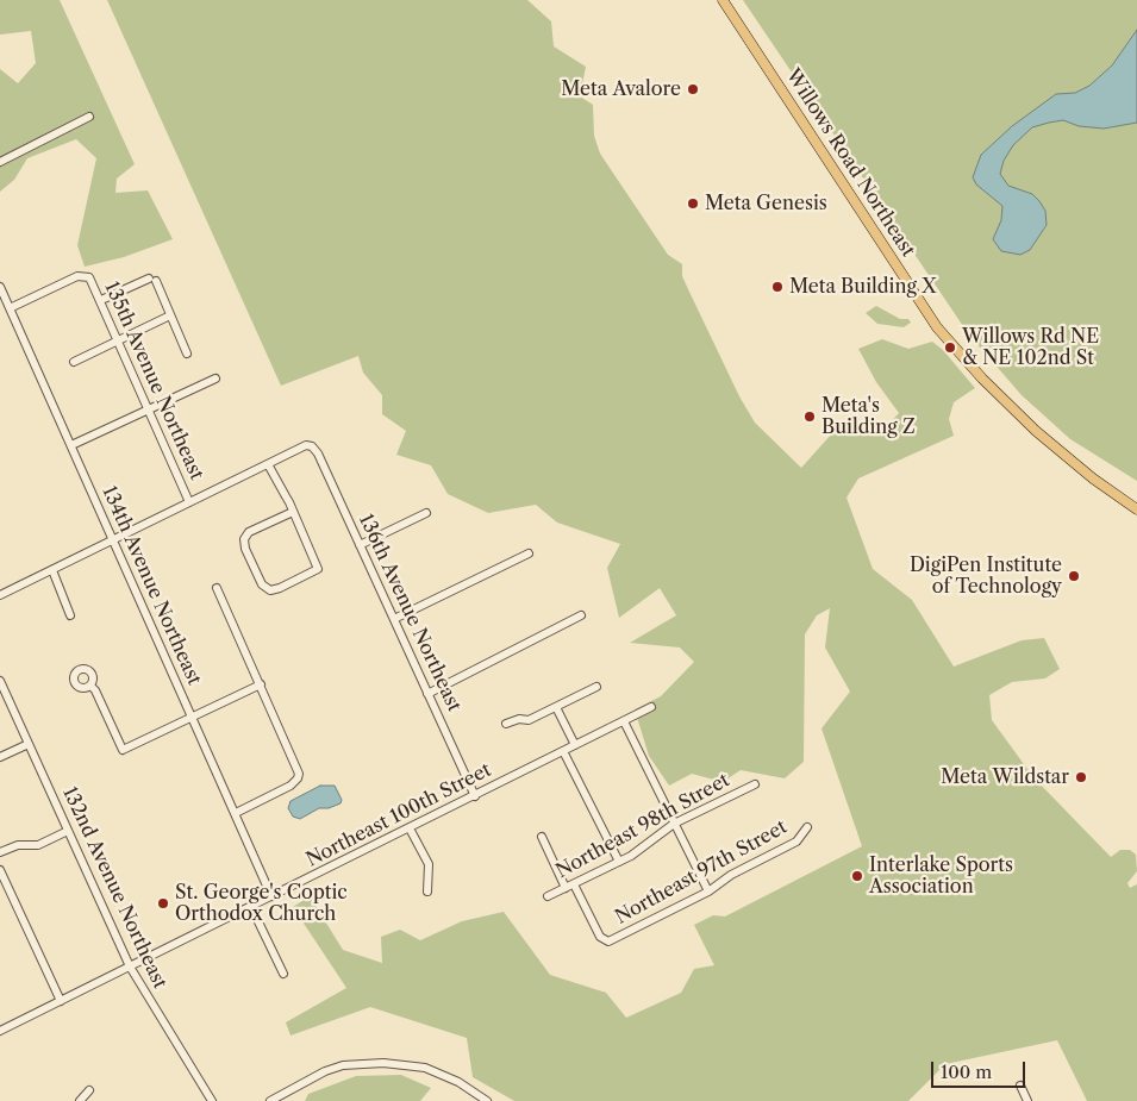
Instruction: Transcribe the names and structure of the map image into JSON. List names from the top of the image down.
{
  "streets": {
    "main road": ["Willows Road Northeast"],
    "street": [
      "135th Avenue Northeast",
      "134th Avenue Northeast",
      "136th Avenue Northeast",
      "Northeast 100th Street",
      "Northeast 98th Street",
      "Northeast 97th Street",
      "132nd Avenue Northeast"
    ]
  },
  "crossings": [
    ["135th Avenue Northeast", "134th Avenue Northeast"],
    ["134th Avenue Northeast", "Northeast 100th Street"],
    ["136th Avenue Northeast", "Northeast 100th Street"],
    ["Northeast 100th Street", "132nd Avenue Northeast"],
    ["Northeast 98th Street", "Northeast 97th Street"]
  ],
  "places": [
    "Meta Avalore",
    "Meta Genesis",
    "Meta Building X",
    "Willows Rd NE & NE 102nd St",
    "Meta's Building Z",
    "DigiPen Institute of Technology",
    "Meta Wildstar",
    "Interlake Sports Association",
    "St. George's Coptic Orthodox Church"
  ],
  "scale_bar": "100 m"
}
